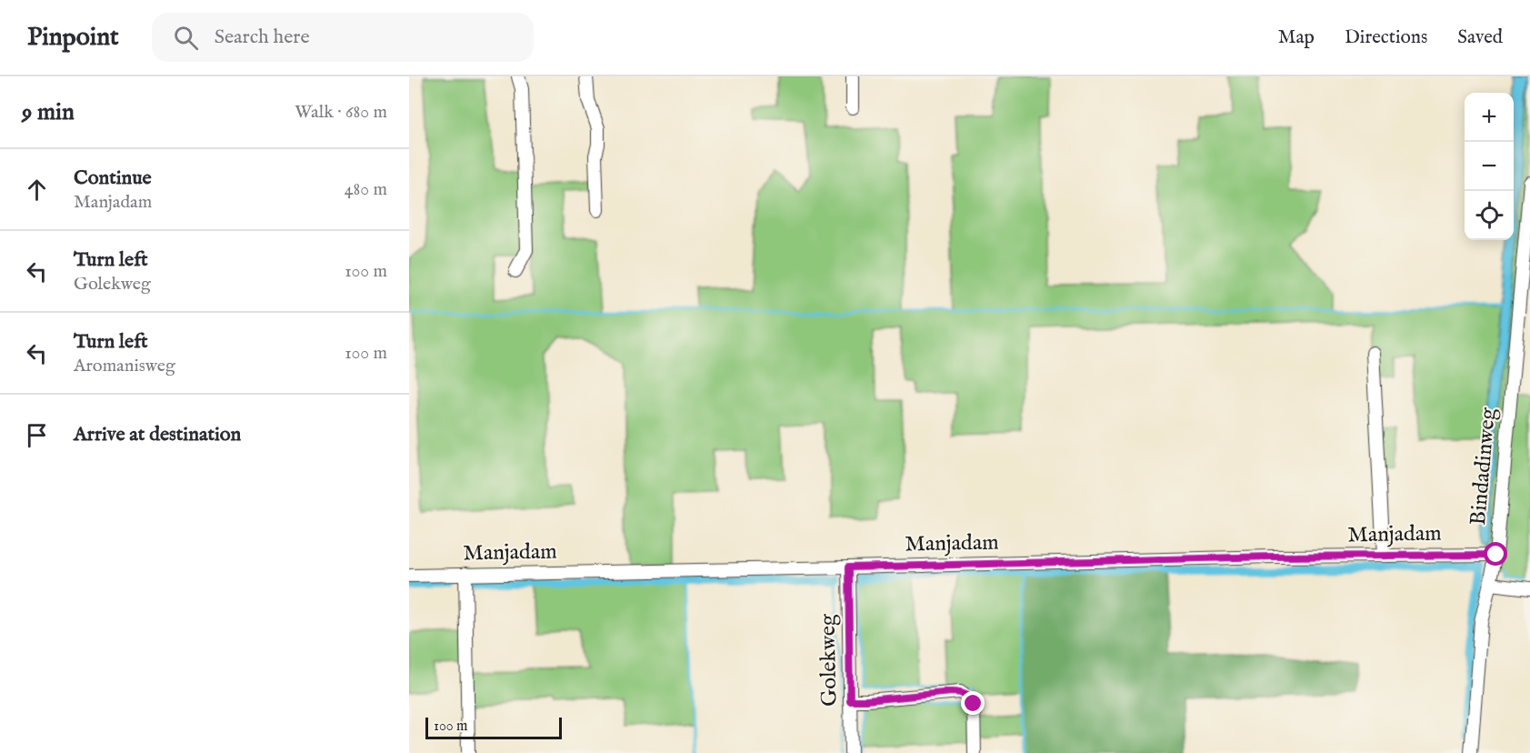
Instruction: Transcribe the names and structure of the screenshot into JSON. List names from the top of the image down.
{
  "streets": {
    "street": ["Bindadinweg", "Manjadam", "Golekweg"]
  },
  "crossings": [
    ["Bindadinweg", "Manjadam"],
    ["Manjadam", "Golekweg"]
  ],
  "scale_bar": "100 m",
  "page": {
    "header": "Pinpoint",
    "search": "Search here",
    "nav": ["Map", "Directions", "Saved"],
    "heading": ["9 min", "Walk · 680 m"],
    "map_buttons": ["+", "−"],
    "list": [
      ["Continue", "Manjadam", "480 m"],
      ["Turn left", "Golekweg", "100 m"],
      ["Turn left", "Aromanisweg", "100 m"],
      "Arrive at destination"
    ],
    "scale": "100 m"
  }
}
